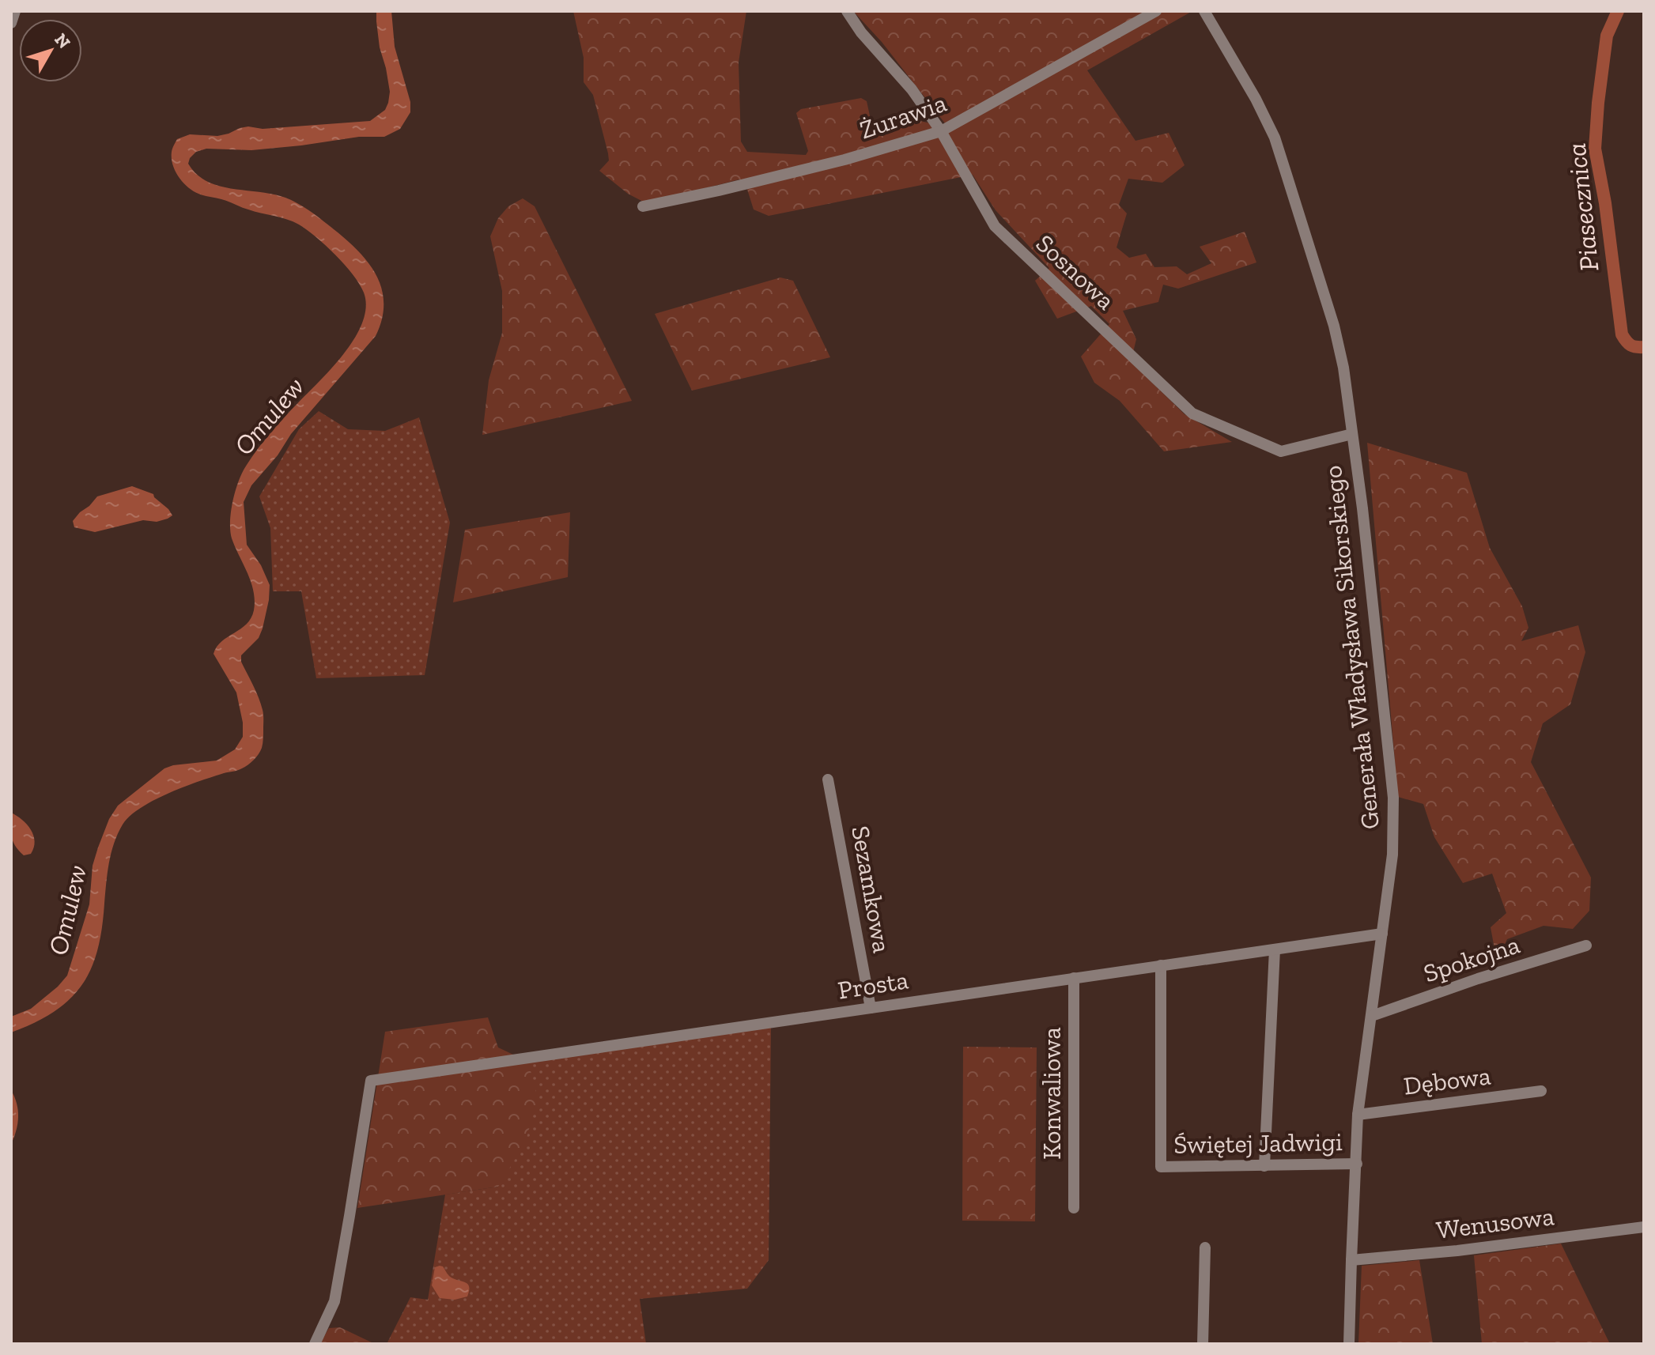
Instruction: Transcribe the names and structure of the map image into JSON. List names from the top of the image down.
{
  "streets": {
    "street": [
      "Żurawia",
      "Sosnowa",
      "Generała Władysława Sikorskiego",
      "Sezamkowa",
      "Spokojna",
      "Prosta",
      "Dębowa",
      "Konwaliowa",
      "Świętej Jadwigi",
      "Wenusowa"
    ]
  },
  "crossings": [
    ["Żurawia", "Sosnowa"],
    ["Sosnowa", "Generała Władysława Sikorskiego"],
    ["Generała Władysława Sikorskiego", "Spokojna"],
    ["Generała Władysława Sikorskiego", "Prosta"],
    ["Generała Władysława Sikorskiego", "Dębowa"],
    ["Generała Władysława Sikorskiego", "Świętej Jadwigi"],
    ["Generała Władysława Sikorskiego", "Wenusowa"],
    ["Sezamkowa", "Prosta"],
    ["Prosta", "Konwaliowa"],
    ["Prosta", "Świętej Jadwigi"]
  ],
  "water": ["Piasecznica", "Omulew"],
  "north": "top right"
}
